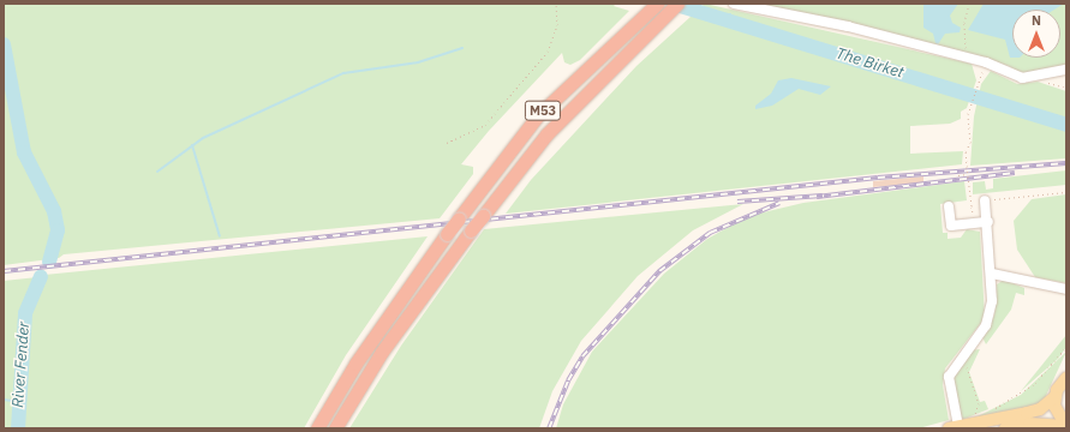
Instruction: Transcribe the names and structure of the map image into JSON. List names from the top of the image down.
{
  "streets": {
    "highway": ["M53"]
  },
  "water": ["The Birket", "River Fender"],
  "north": "top"
}
